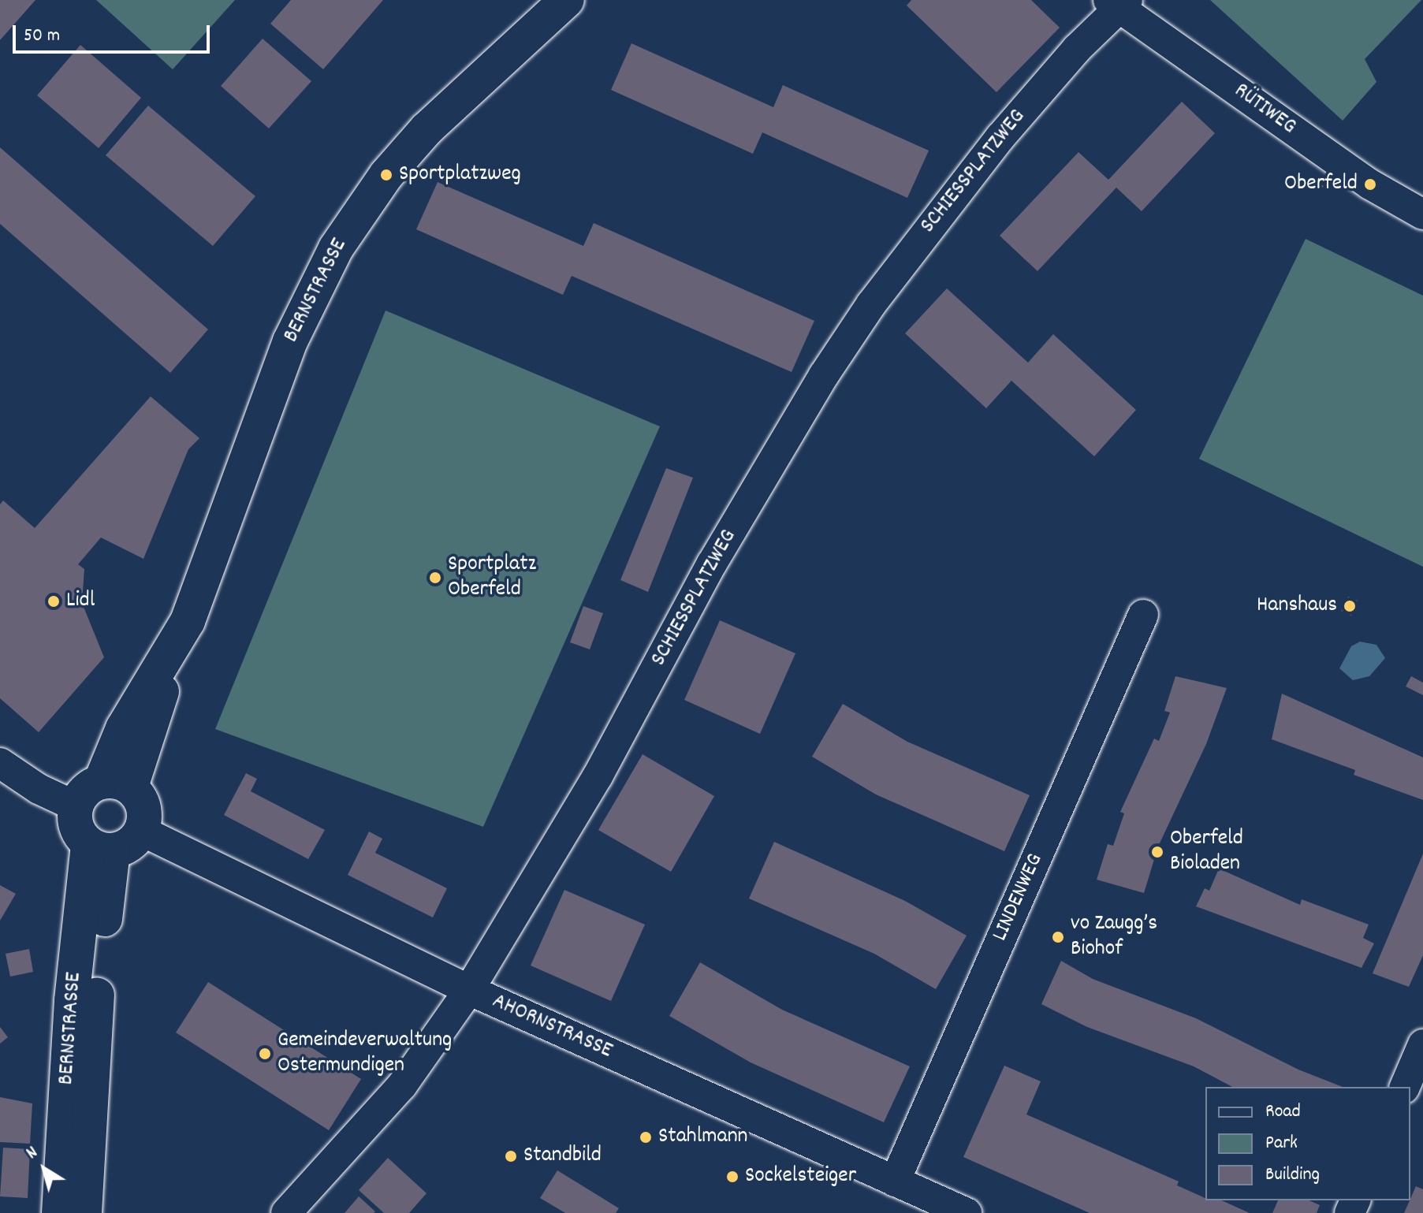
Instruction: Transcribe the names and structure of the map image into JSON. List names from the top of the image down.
{
  "streets": {
    "main road": ["BERNSTRASSE"],
    "street": [
      "RÜTIWEG",
      "SCHIESSPLATZWEG",
      "LINDENWEG",
      "AHORNSTRASSE"
    ]
  },
  "crossings": [
    ["RÜTIWEG", "SCHIESSPLATZWEG"],
    ["SCHIESSPLATZWEG", "AHORNSTRASSE"],
    ["BERNSTRASSE", "AHORNSTRASSE"],
    ["LINDENWEG", "AHORNSTRASSE"]
  ],
  "places": [
    "Sportplatzweg",
    "Oberfeld",
    "Sportplatz Oberfeld",
    "Lidl",
    "Hanshaus",
    "Oberfeld Bioladen",
    "vo Zaugg’s Biohof",
    "Gemeindeverwaltung Ostermundigen",
    "Stahlmann",
    "Standbild",
    "Sockelsteiger"
  ],
  "legend": ["Road", "Park", "Building"],
  "scale_bar": "50 m",
  "north": "top left"
}
